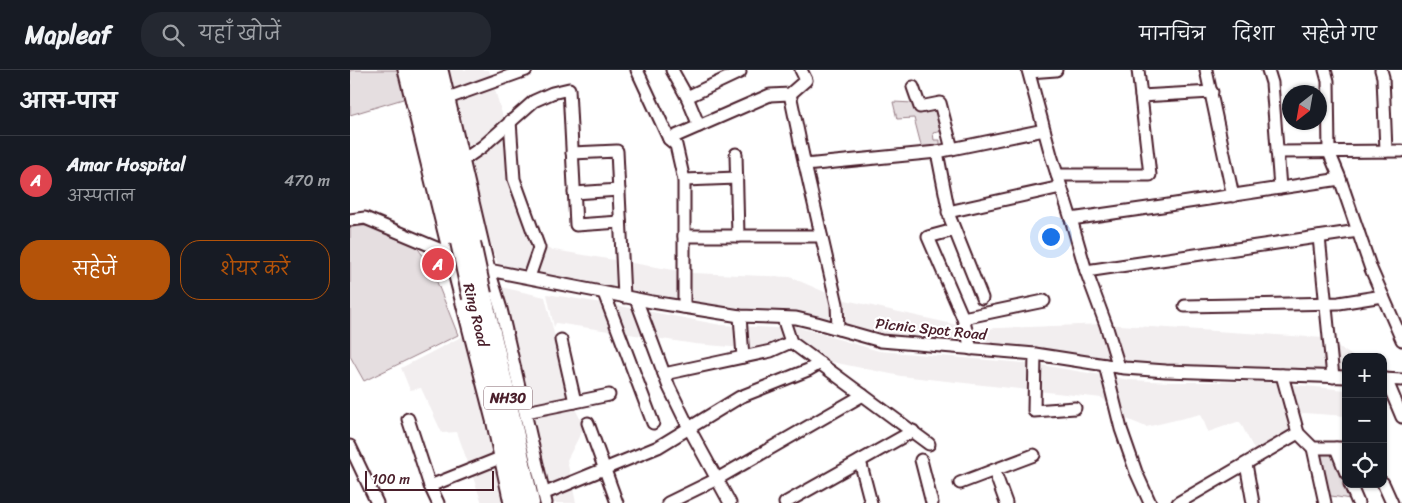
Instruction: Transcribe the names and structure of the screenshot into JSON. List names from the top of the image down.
{
  "streets": {
    "highway": ["Ring Road", "NH30"],
    "street": ["Picnic Spot Road"]
  },
  "scale_bar": "100 m",
  "north": "bottom left",
  "page": {
    "header": "Mapleaf",
    "search": "यहाँ खोजें",
    "nav": ["मानचित्र", "दिशा", "सहेजे गए"],
    "heading": "आस-पास",
    "list": [
      {
        "mark": "A",
        "name": "Amar Hospital",
        "note": "अस्पताल",
        "value": "470 m"
      }
    ],
    "buttons": ["सहेजें", "शेयर करें"],
    "pins": "A",
    "map_buttons": ["+", "−"],
    "scale": "100 m"
  }
}
